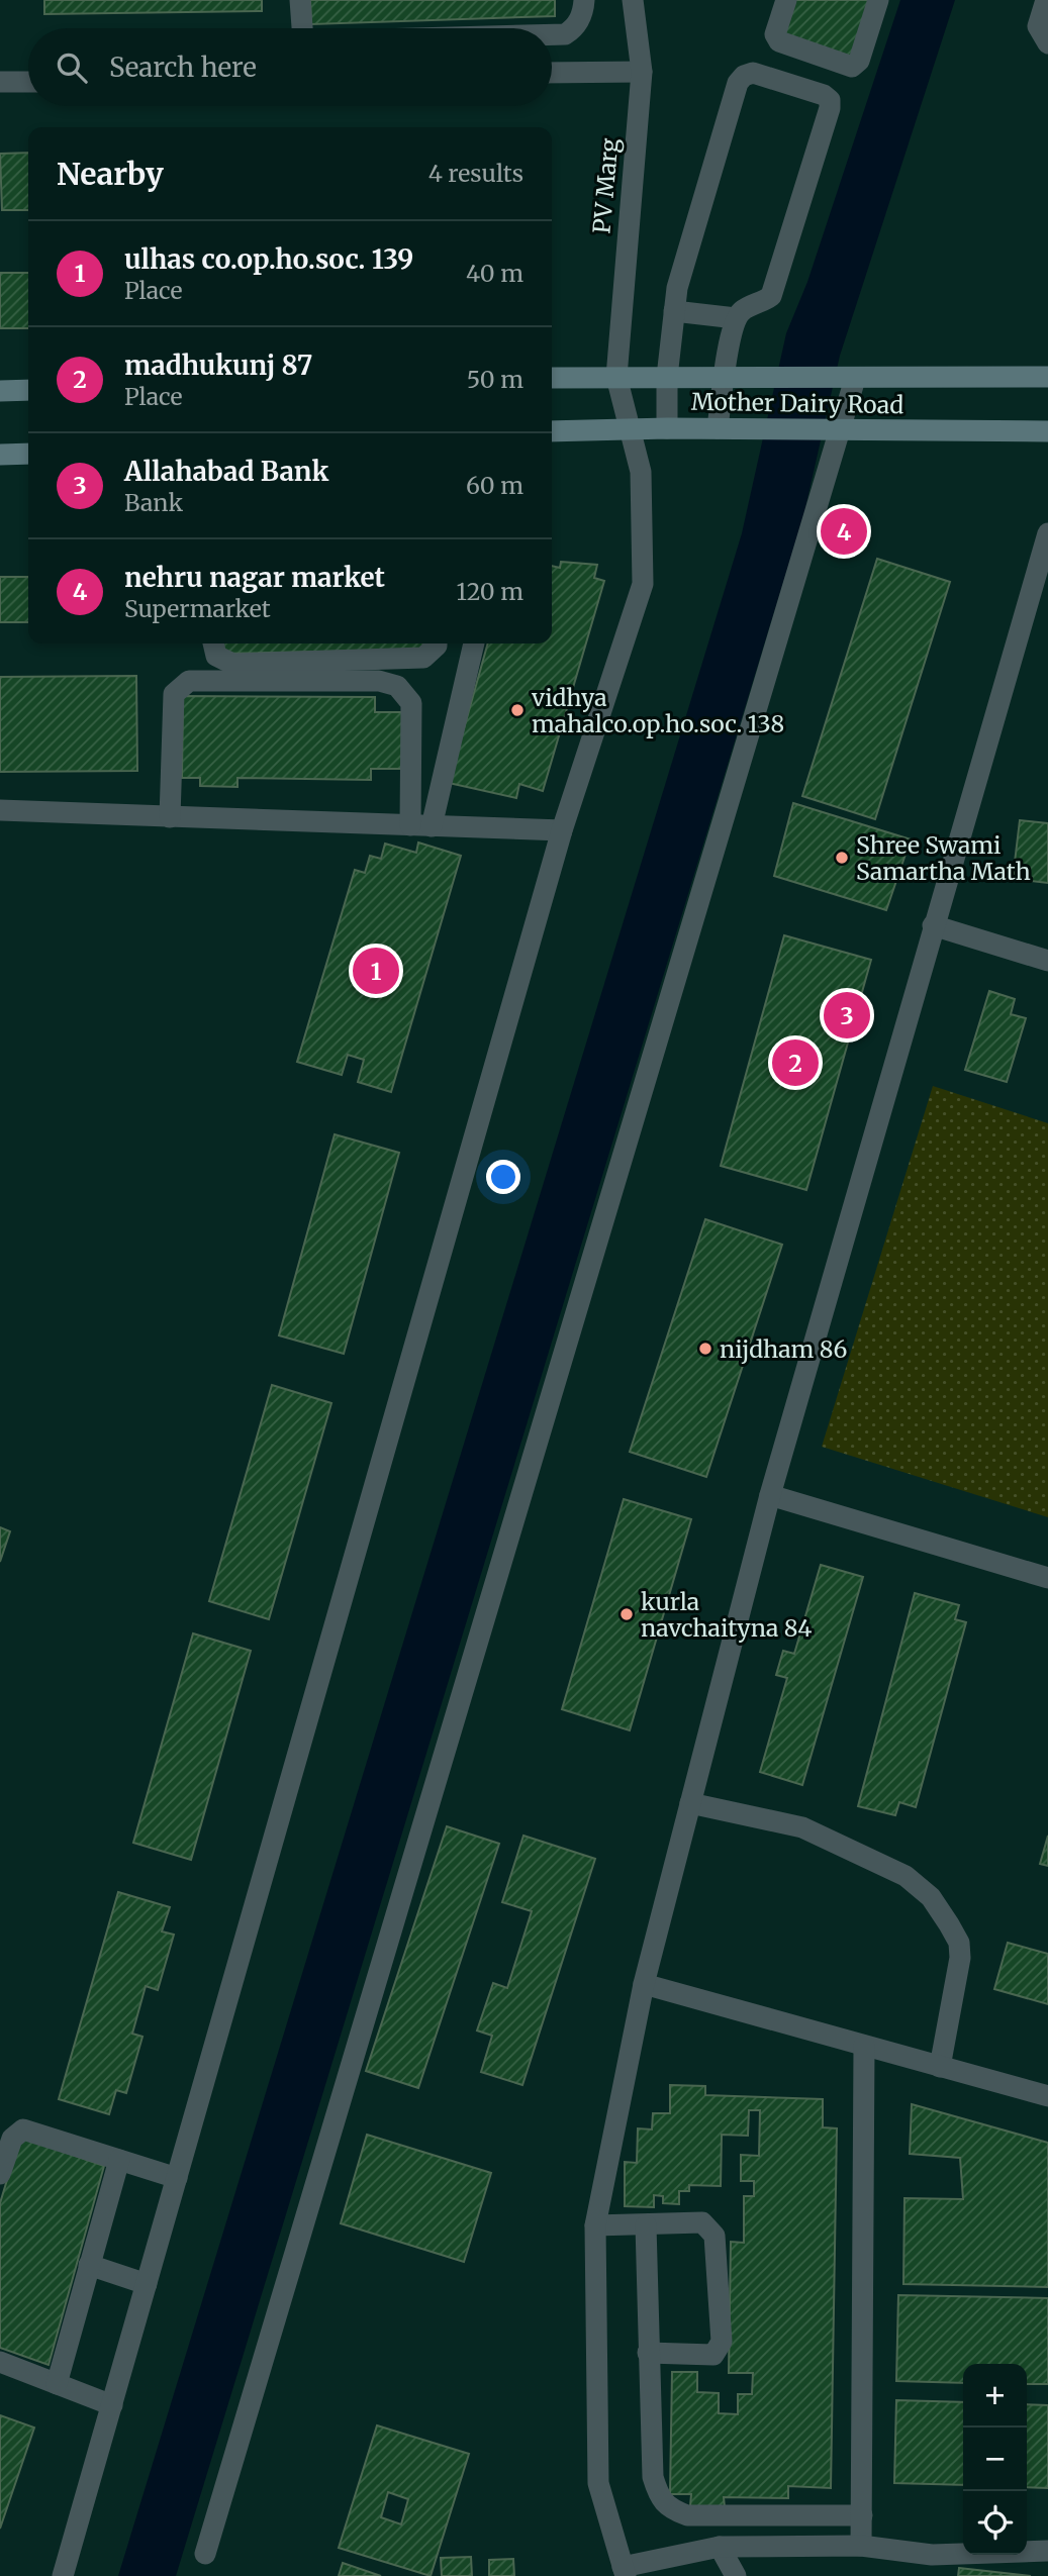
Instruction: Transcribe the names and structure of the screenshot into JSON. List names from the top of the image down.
{
  "streets": {
    "main road": ["Mother Dairy Road"],
    "street": ["PV Marg"]
  },
  "crossings": [
    ["PV Marg", "Mother Dairy Road"]
  ],
  "places": [
    "vidhya mahalco.op.ho.soc. 138",
    "Shree Swami Samartha Math",
    "nijdham 86",
    "kurla navchaityna 84"
  ],
  "page": {
    "search": "Search here",
    "heading": ["Nearby", "4 results"],
    "list": [
      {
        "mark": "1",
        "name": "ulhas co.op.ho.soc. 139",
        "note": "Place",
        "value": "40 m"
      },
      {
        "mark": "2",
        "name": "madhukunj 87",
        "note": "Place",
        "value": "50 m"
      },
      {
        "mark": "3",
        "name": "Allahabad Bank",
        "note": "Bank",
        "value": "60 m"
      },
      {
        "mark": "4",
        "name": "nehru nagar market",
        "note": "Supermarket",
        "value": "120 m"
      }
    ],
    "pins": [
      "4",
      "1",
      "3",
      "2"
    ],
    "map_buttons": ["+", "−"]
  }
}
